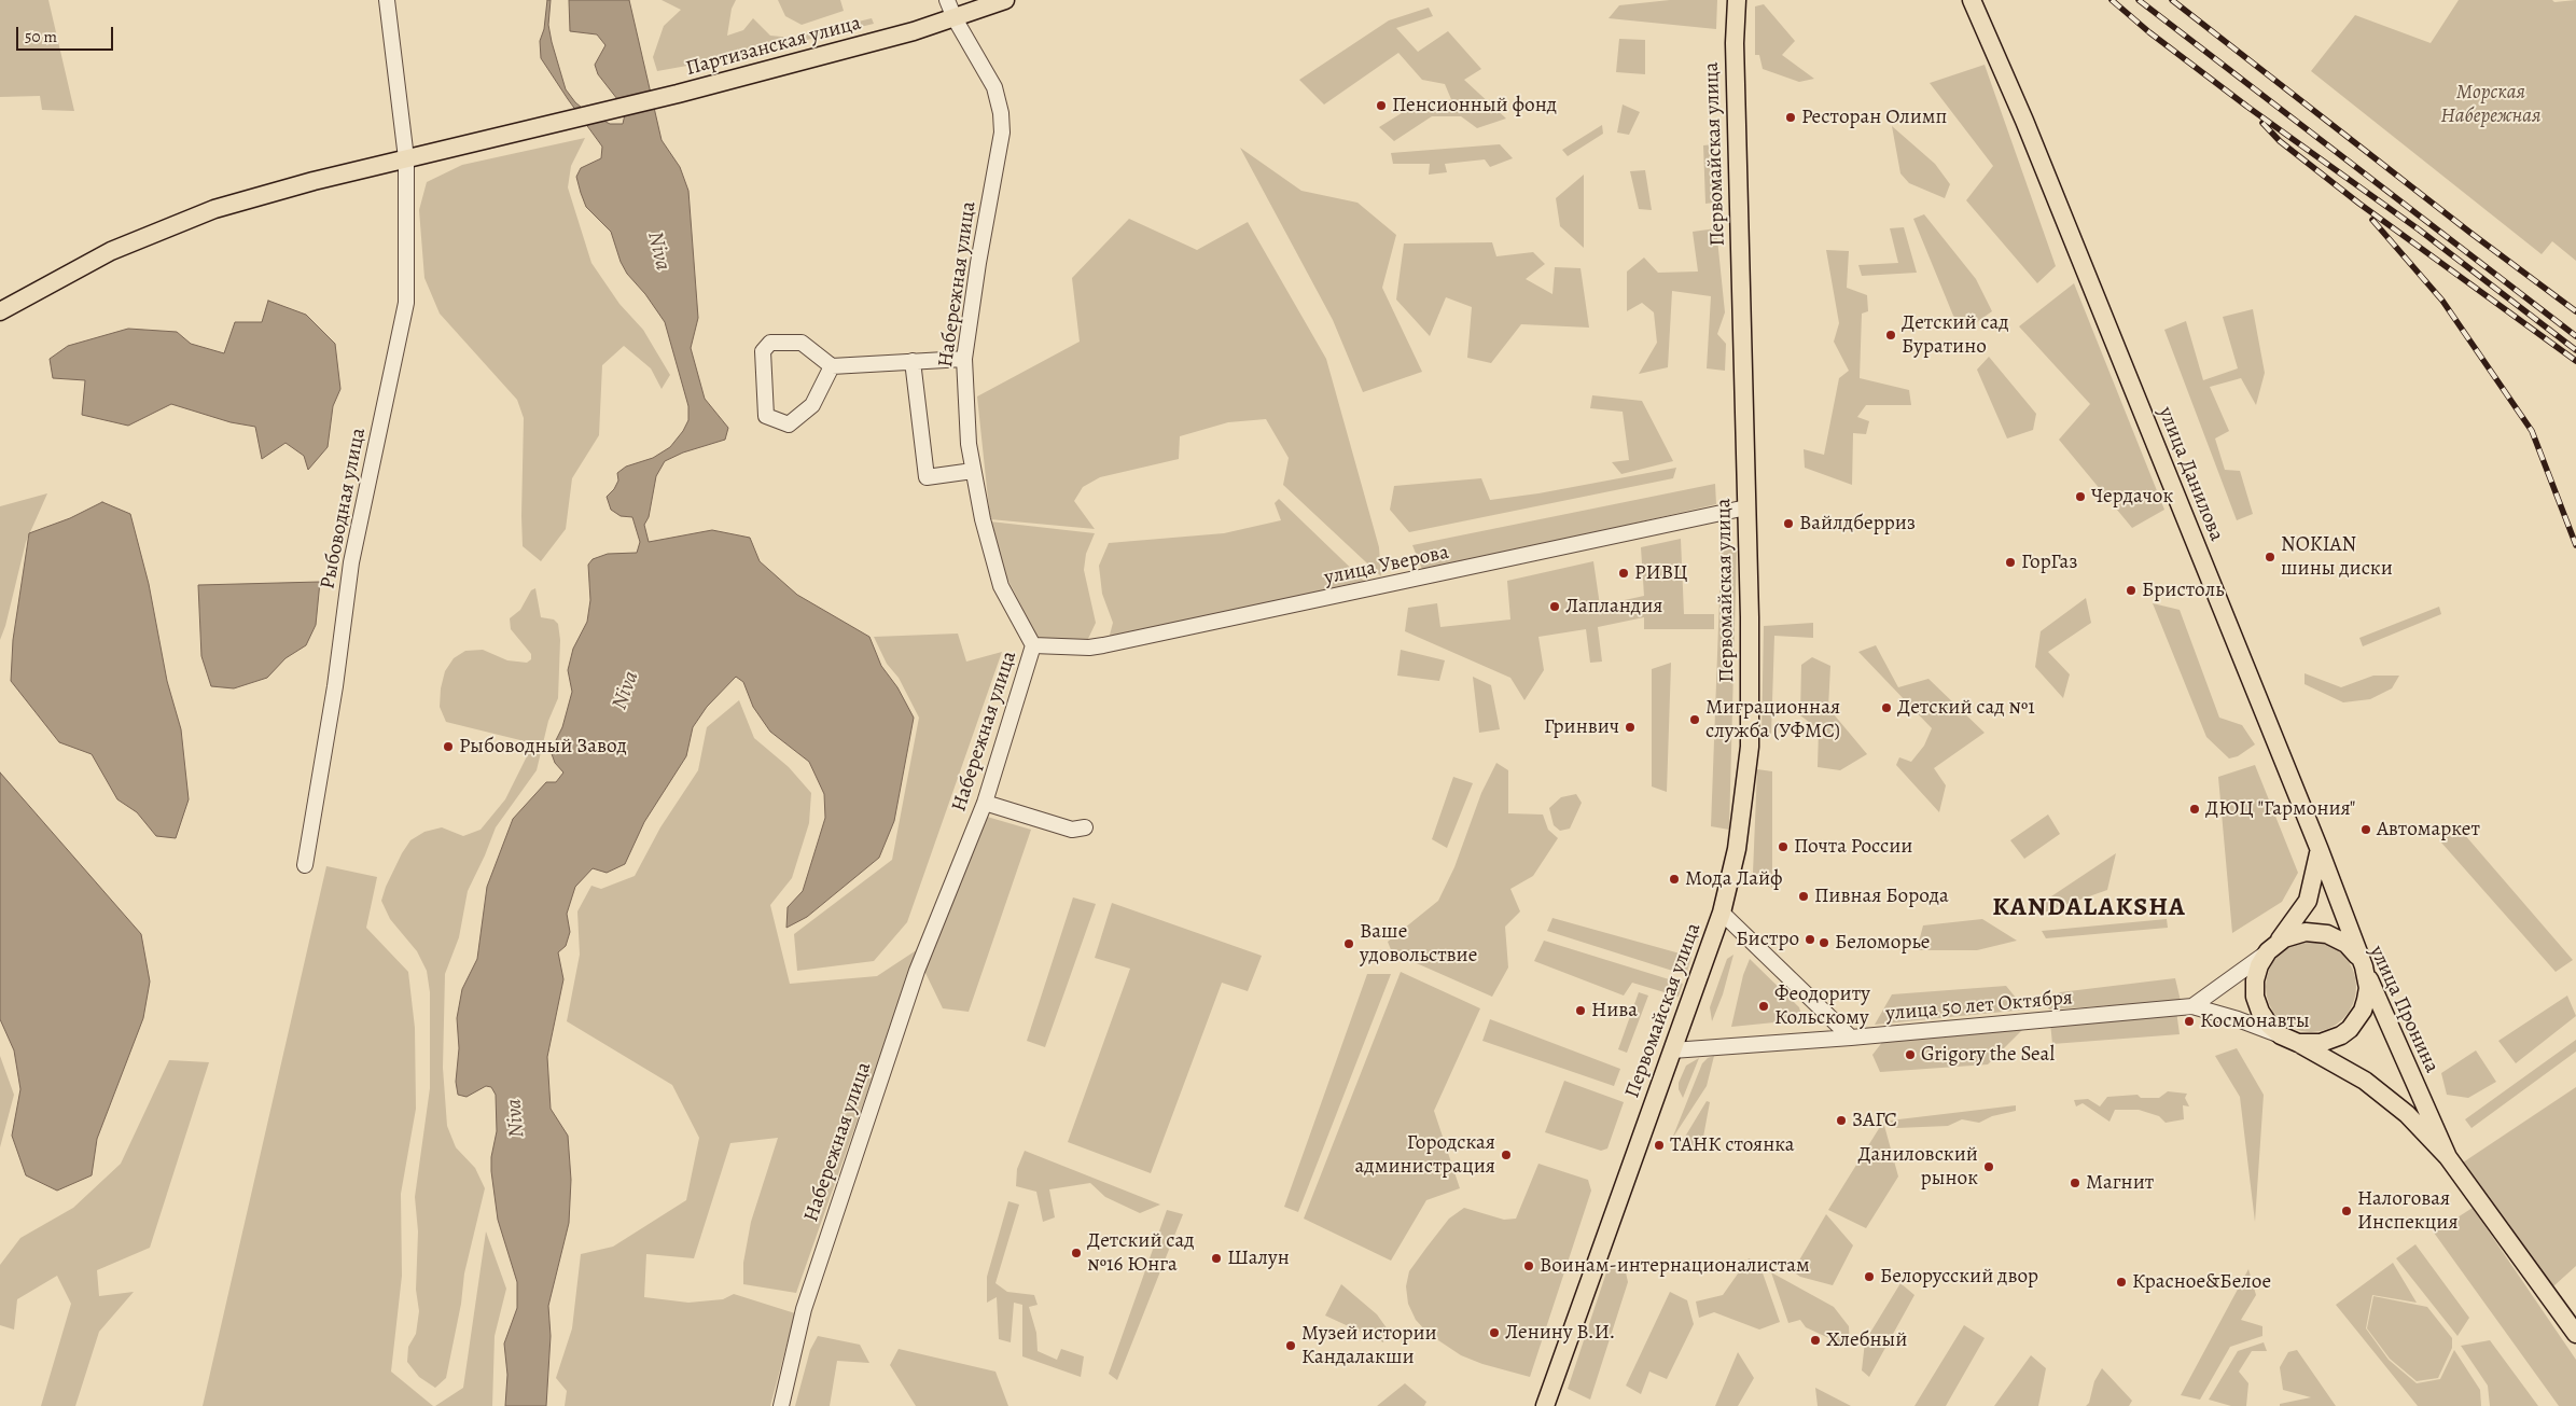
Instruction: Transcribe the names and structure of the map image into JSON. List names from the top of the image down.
{
  "streets": {
    "main road": [
      "Партизанская улица",
      "Первомайская улица",
      "улица Данилова",
      "улица Пронина"
    ],
    "street": [
      "Набережная улица",
      "Рыбоводная улица",
      "улица Уверова",
      "улица 50 лет Октября"
    ]
  },
  "crossings": [
    ["Партизанская улица", "Набережная улица"],
    ["Партизанская улица", "Рыбоводная улица"],
    ["Первомайская улица", "улица Уверова"],
    ["Первомайская улица", "улица 50 лет Октября"],
    ["Набережная улица", "улица Уверова"],
    ["улица Данилова", "улица Пронина"]
  ],
  "districts": ["KANDALAKSHA"],
  "water": ["Niva"],
  "parks": ["Морская Набережная"],
  "places": [
    "Пенсионный фонд",
    "Ресторан Олимп",
    "Детский сад Буратино",
    "Чердачок",
    "Вайлдберриз",
    "NOKIAN шины диски",
    "ГорГаз",
    "РИВЦ",
    "Бристоль",
    "Лапландия",
    "Детский сад №1",
    "Миграционная служба (УФМС)",
    "Гринвич",
    "Рыбоводный Завод",
    "ДЮЦ \"Гармония\"",
    "Автомаркет",
    "Почта России",
    "Мода Лайф",
    "Пивная Борода",
    "Бистро",
    "Беломорье",
    "Ваше удовольствие",
    "Феодориту Кольскому",
    "Нива",
    "Космонавты",
    "Grigory the Seal",
    "ЗАГС",
    "ТАНК стоянка",
    "Городская администрация",
    "Даниловский рынок",
    "Магнит",
    "Налоговая Инспекция",
    "Детский сад №16 Юнга",
    "Шалун",
    "Воинам-интернационалистам",
    "Белорусский двор",
    "Красное&Белое",
    "Ленину В.И.",
    "Хлебный",
    "Музей истории Кандалакши"
  ],
  "scale_bar": "50 m"
}
